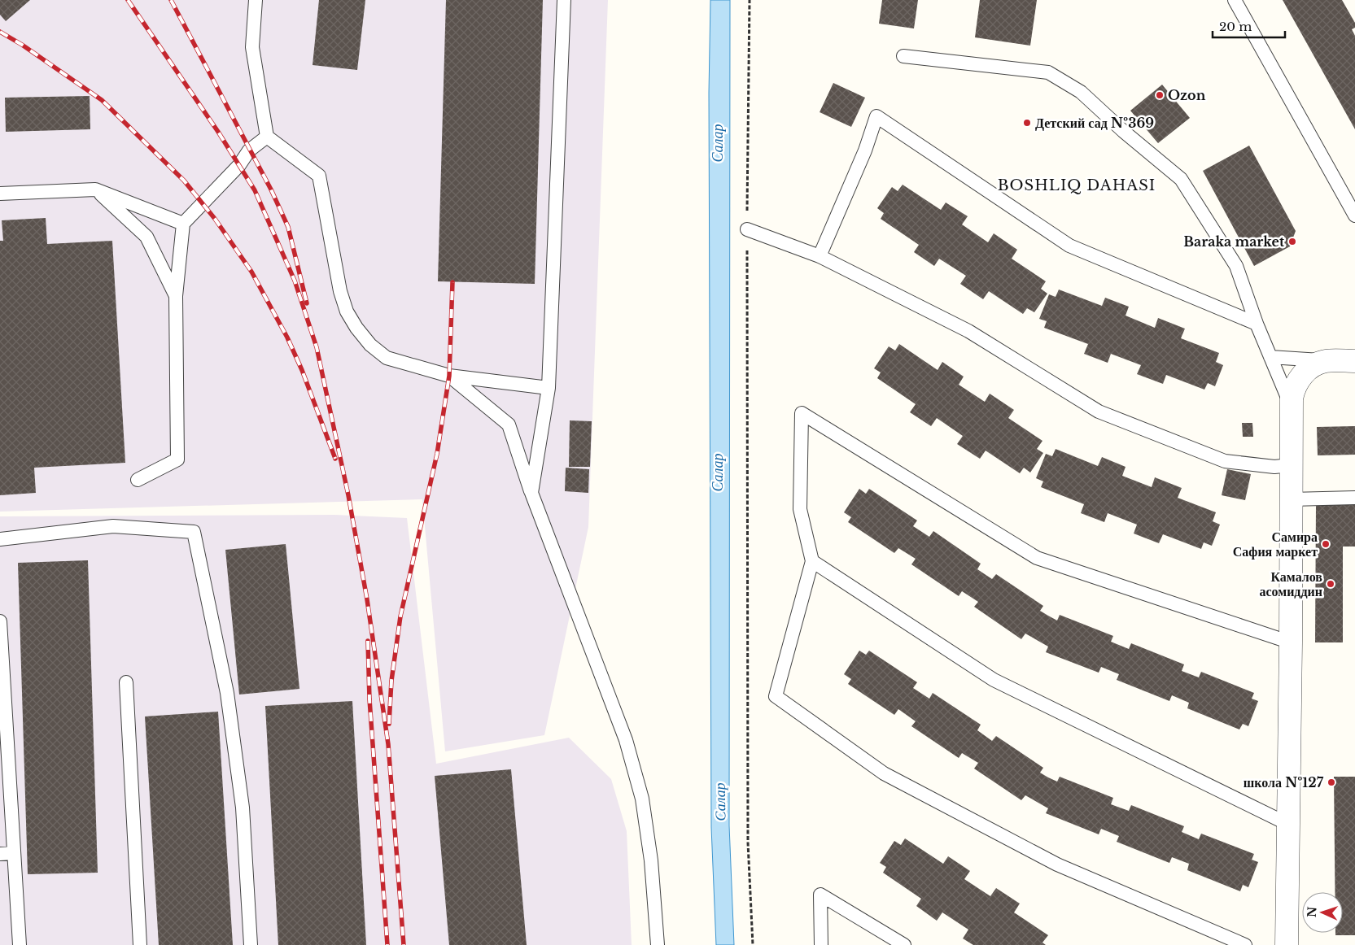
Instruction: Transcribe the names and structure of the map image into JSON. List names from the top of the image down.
{
  "districts": ["BOSHLIQ DAHASI"],
  "water": ["Салар"],
  "places": [
    "Ozon",
    "Детский сад №369",
    "Baraka market",
    "Самира Сафия маркет",
    "Камалов асомиддин",
    "школа №127"
  ],
  "scale_bar": "20 m",
  "north": "left"
}
